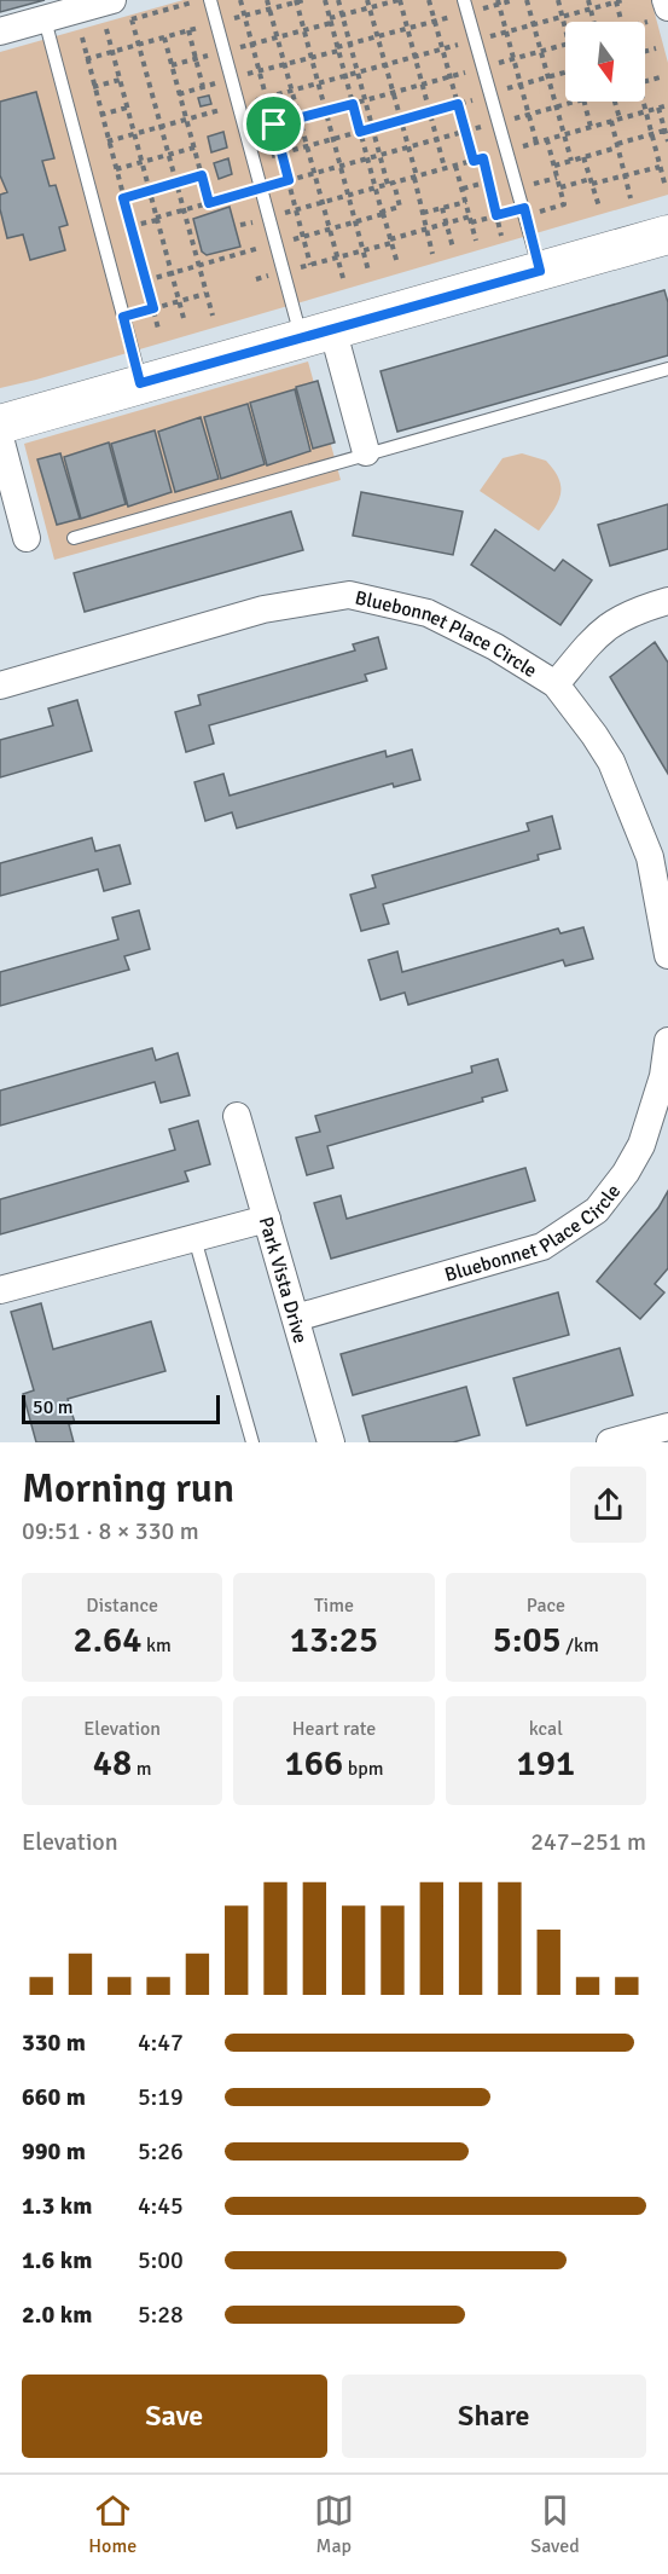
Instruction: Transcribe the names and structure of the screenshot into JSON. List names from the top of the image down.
{
  "streets": {
    "street": ["Bluebonnet Place Circle", "Park Vista Drive"]
  },
  "crossings": [
    ["Bluebonnet Place Circle", "Park Vista Drive"]
  ],
  "scale_bar": "50 m",
  "north": "bottom",
  "page": {
    "scale": "50 m",
    "heading": ["Morning run", "09:51 · 8 × 330 m"],
    "stats": [
      ["Distance", "2.64 km"],
      ["Time", "13:25"],
      ["Pace", "5:05 /km"],
      ["Elevation", "48 m"],
      ["Heart rate", "166 bpm"],
      ["kcal", "191"]
    ],
    "chart": ["Elevation", "247–251 m"],
    "list": [
      {
        "name": "330 m",
        "note": "4:47"
      },
      {
        "name": "660 m",
        "note": "5:19"
      },
      {
        "name": "990 m",
        "note": "5:26"
      },
      {
        "name": "1.3 km",
        "note": "4:45"
      },
      {
        "name": "1.6 km",
        "note": "5:00"
      },
      {
        "name": "2.0 km",
        "note": "5:28"
      }
    ],
    "buttons": ["Save", "Share"],
    "tabs": ["Home", "Map", "Saved"]
  }
}
